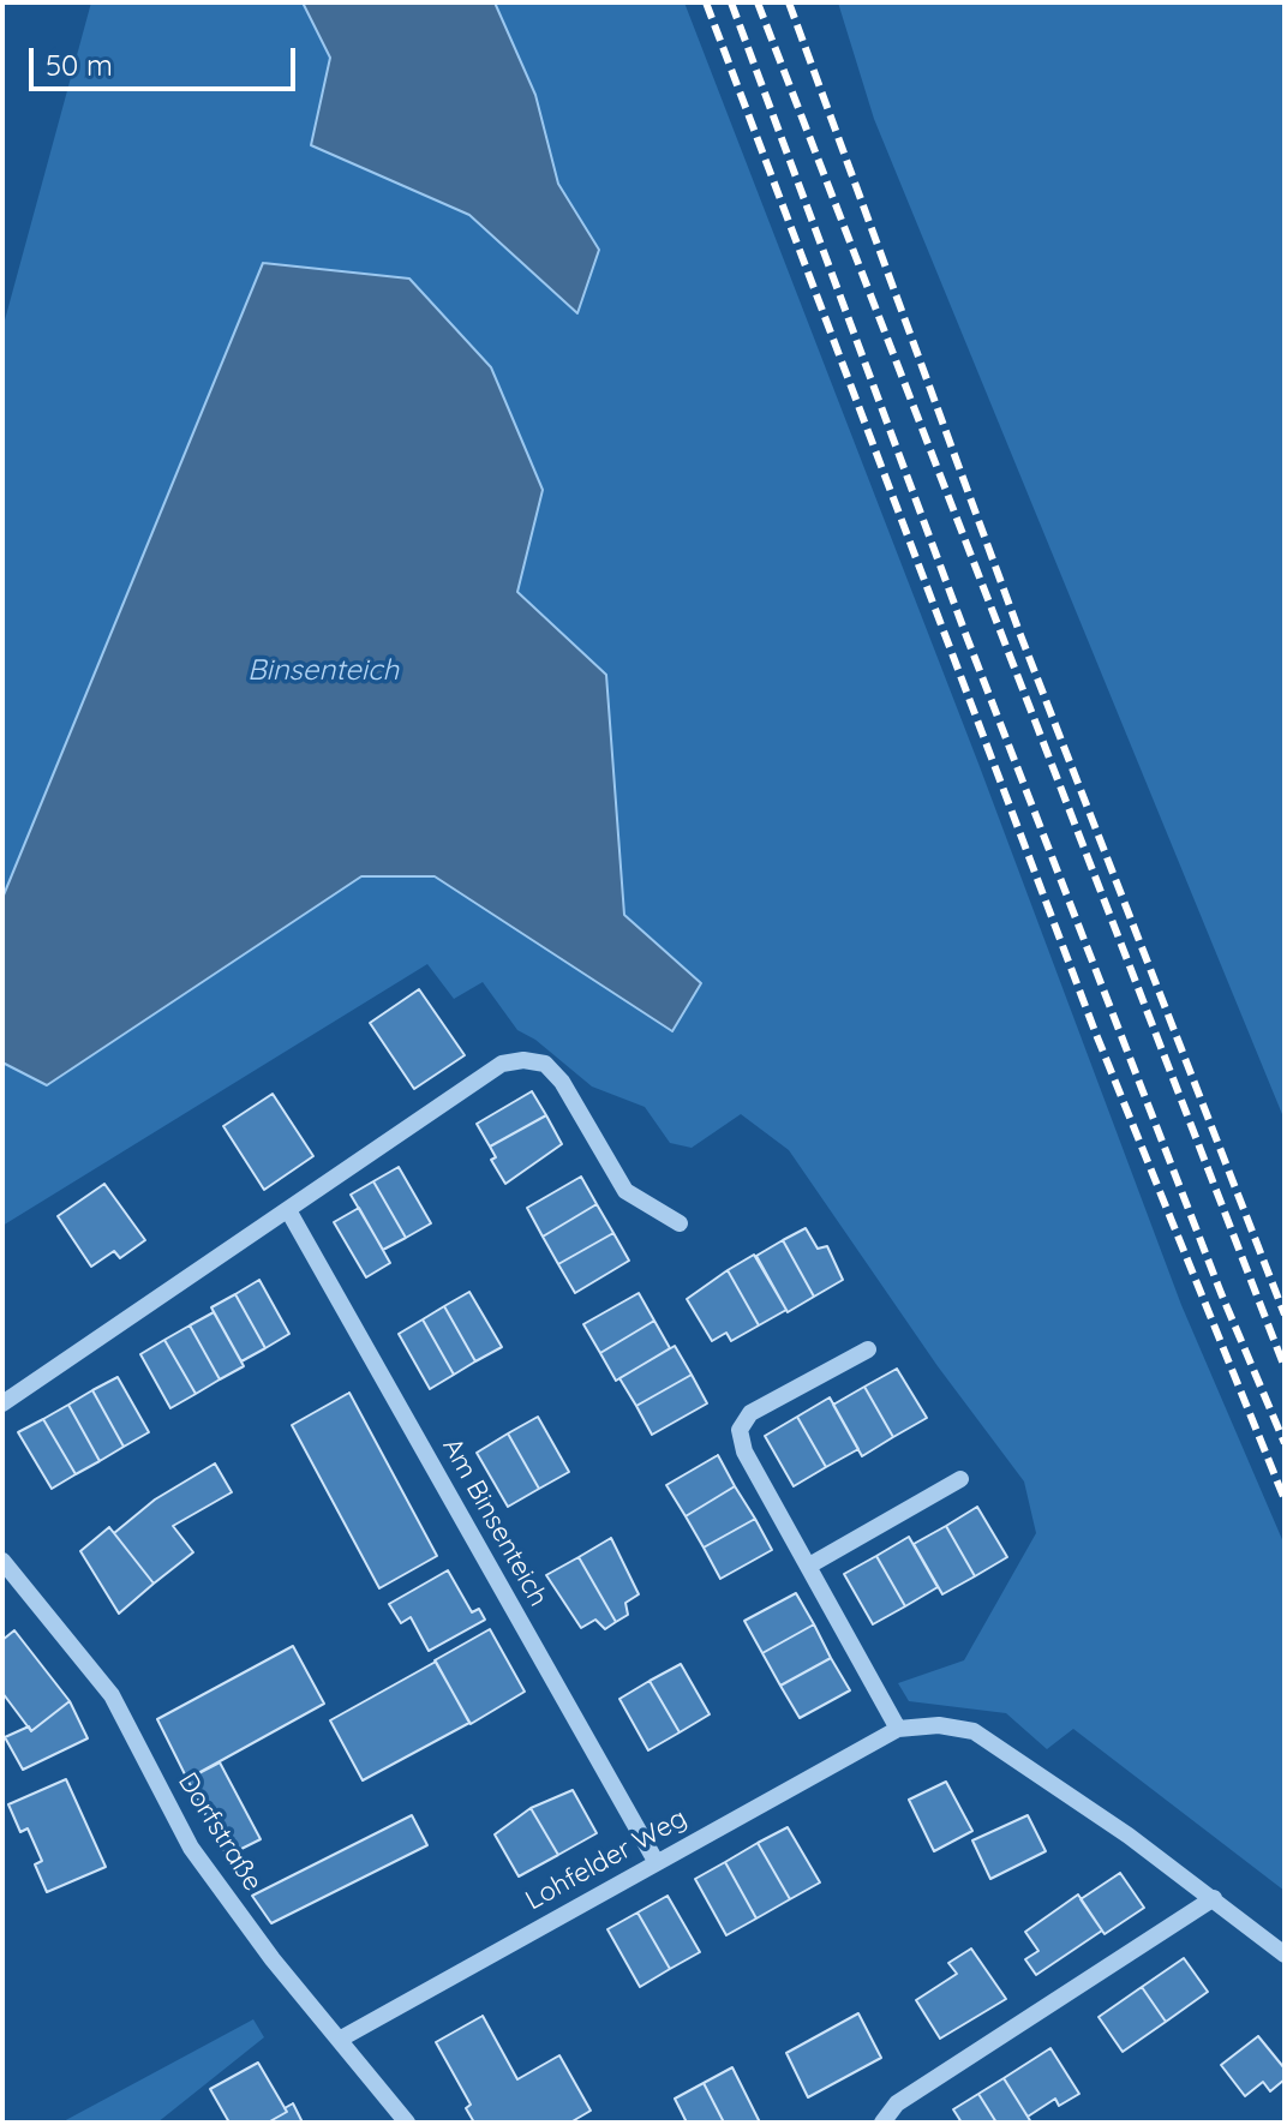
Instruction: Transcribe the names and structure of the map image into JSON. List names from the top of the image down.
{
  "streets": {
    "street": ["Am Binsenteich", "Dorfstraße", "Lohfelder Weg"]
  },
  "crossings": [
    ["Am Binsenteich", "Lohfelder Weg"],
    ["Dorfstraße", "Lohfelder Weg"]
  ],
  "water": ["Binsenteich"],
  "scale_bar": "50 m"
}
